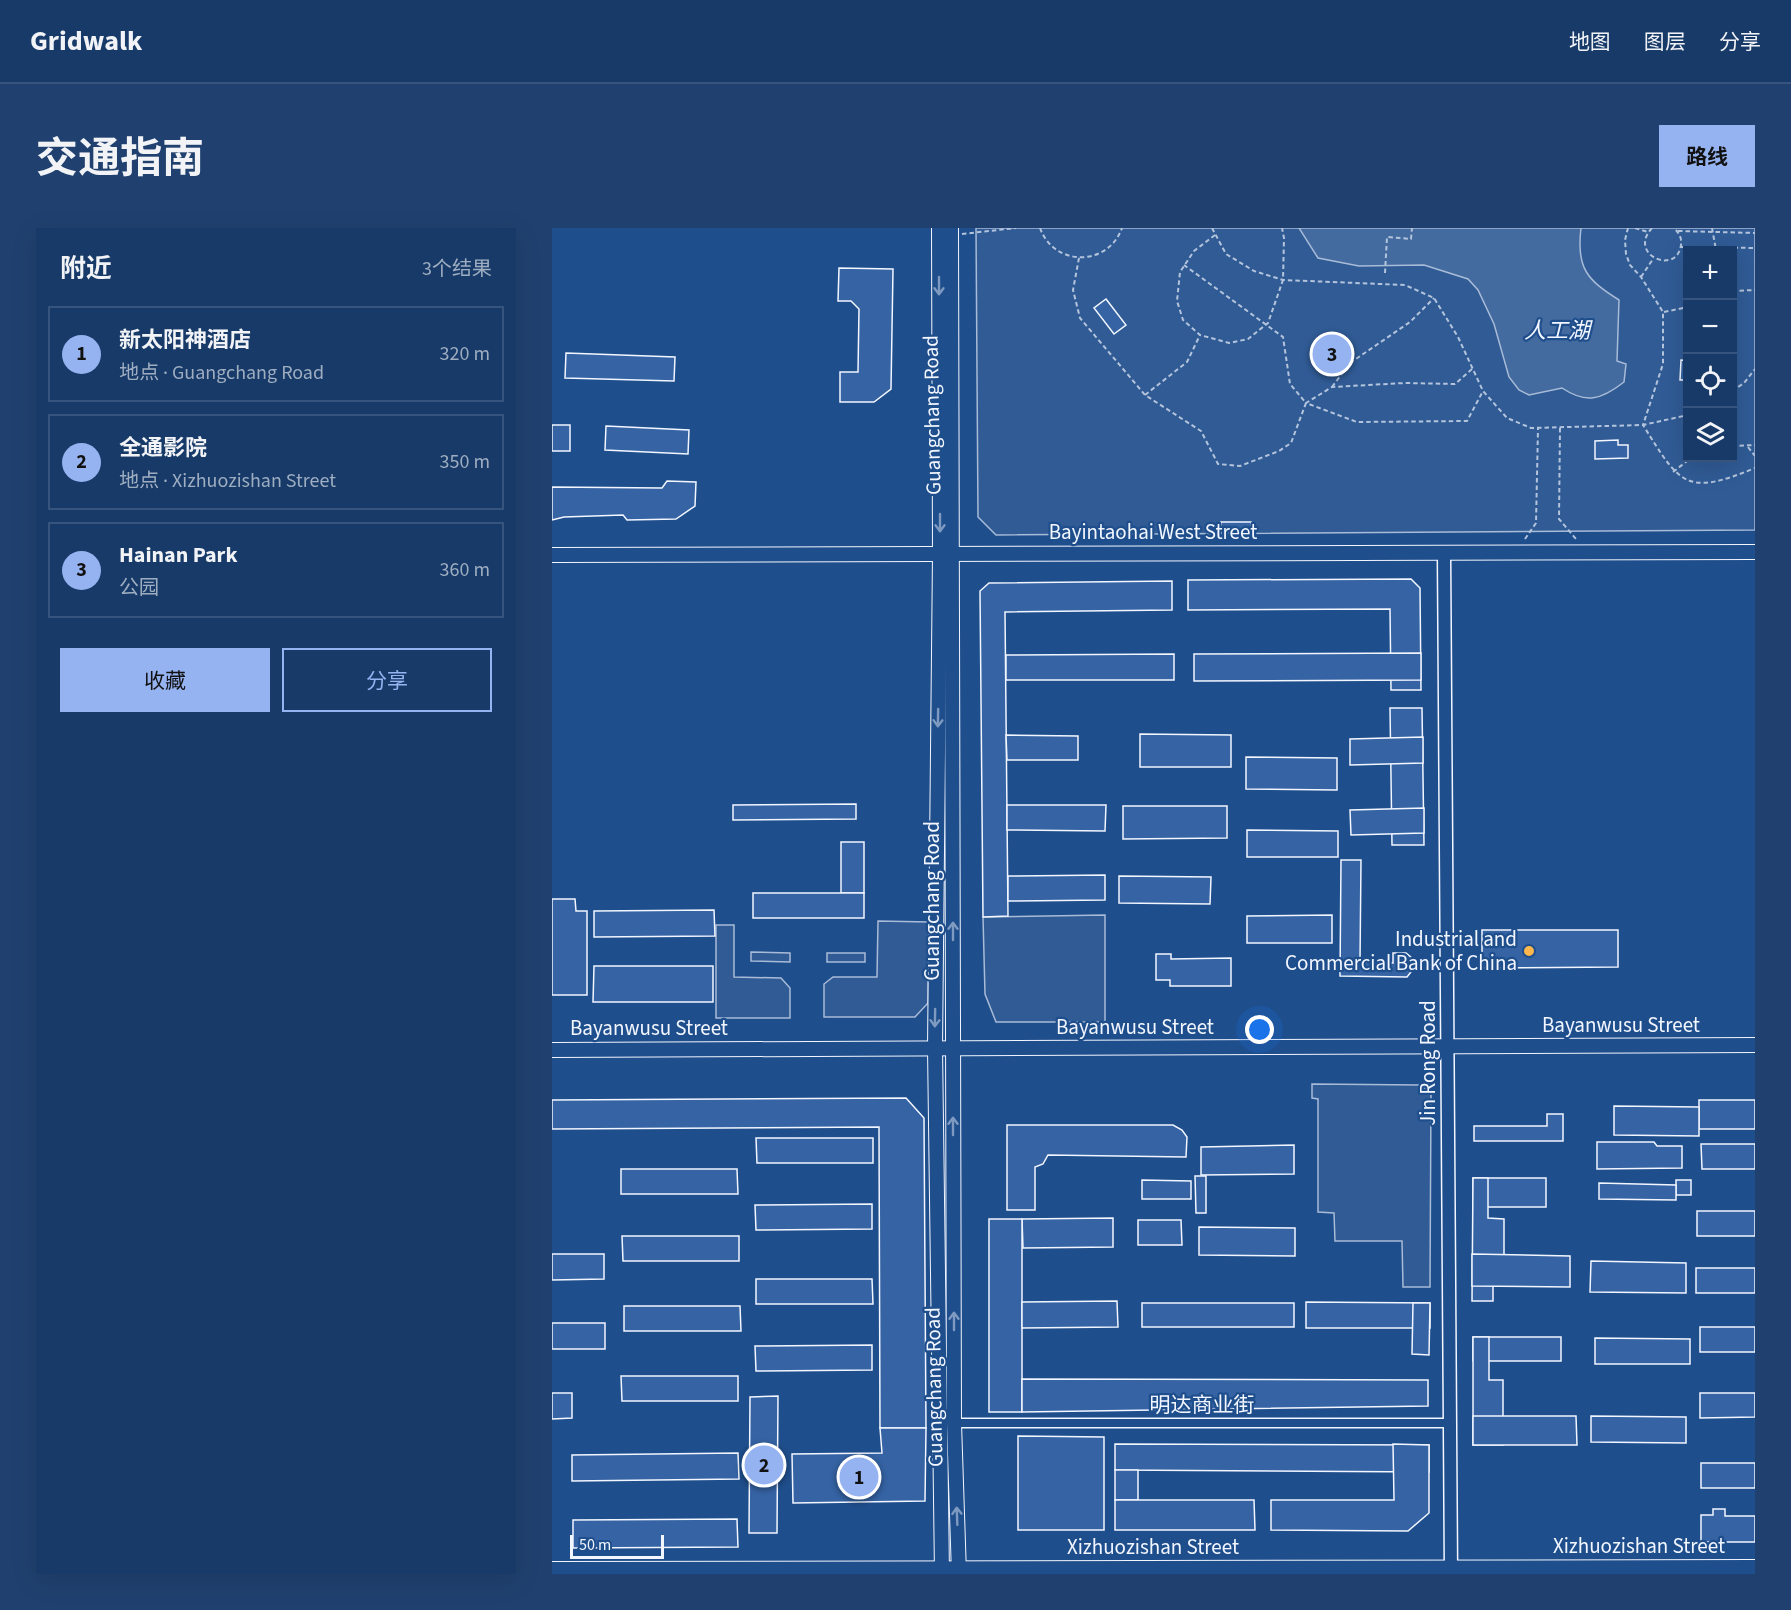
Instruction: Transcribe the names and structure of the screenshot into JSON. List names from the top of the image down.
{
  "streets": {
    "street": [
      "Guangchang Road",
      "Bayintaohai West Street",
      "Bayanwusu Street",
      "Jin Rong Road",
      "明达商业街",
      "Xizhuozishan Street"
    ]
  },
  "crossings": [
    ["Guangchang Road", "Bayintaohai West Street"],
    ["Guangchang Road", "Bayanwusu Street"],
    ["Guangchang Road", "明达商业街"],
    ["Guangchang Road", "Xizhuozishan Street"],
    ["Bayintaohai West Street", "Jin Rong Road"],
    ["Bayanwusu Street", "Jin Rong Road"],
    ["Jin Rong Road", "明达商业街"],
    ["Jin Rong Road", "Xizhuozishan Street"]
  ],
  "water": ["人工湖"],
  "places": ["Industrial and Commercial Bank of China"],
  "scale_bar": "50 m",
  "page": {
    "header": "Gridwalk",
    "nav": ["地图", "图层", "分享"],
    "title": "交通指南",
    "buttons": [
      "路线",
      ["收藏", "分享"]
    ],
    "heading": ["附近", "3个结果"],
    "map_buttons": ["+", "−"],
    "list": [
      {
        "mark": "1",
        "name": "新太阳神酒店",
        "note": "地点 · Guangchang Road",
        "value": "320 m"
      },
      {
        "mark": "2",
        "name": "全通影院",
        "note": "地点 · Xizhuozishan Street",
        "value": "350 m"
      },
      {
        "mark": "3",
        "name": "Hainan Park",
        "note": "公园",
        "value": "360 m"
      }
    ],
    "pins": ["3", "2", "1"],
    "scale": "50 m"
  }
}
